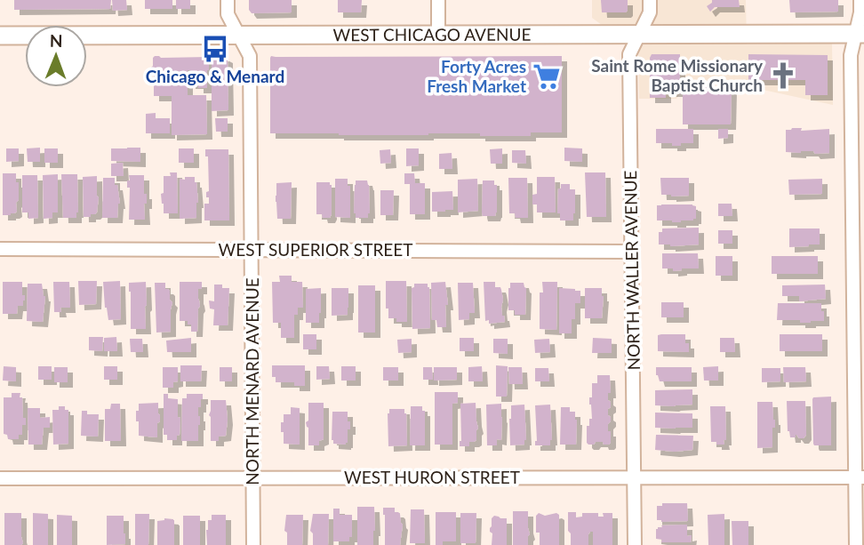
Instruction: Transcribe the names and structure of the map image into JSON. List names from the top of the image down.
{
  "streets": {
    "main road": ["WEST CHICAGO AVENUE"],
    "street": [
      "WEST SUPERIOR STREET",
      "NORTH WALLER AVENUE",
      "NORTH MENARD AVENUE",
      "WEST HURON STREET"
    ]
  },
  "crossings": [
    ["WEST CHICAGO AVENUE", "NORTH WALLER AVENUE"],
    ["WEST CHICAGO AVENUE", "NORTH MENARD AVENUE"],
    ["WEST SUPERIOR STREET", "NORTH WALLER AVENUE"],
    ["WEST SUPERIOR STREET", "NORTH MENARD AVENUE"],
    ["NORTH WALLER AVENUE", "WEST HURON STREET"],
    ["NORTH MENARD AVENUE", "WEST HURON STREET"]
  ],
  "places": {
    "bus stop": ["Chicago & Menard"],
    "church": ["Saint Rome Missionary Baptist Church"],
    "supermarket": ["Forty Acres Fresh Market"]
  },
  "north": "top"
}
